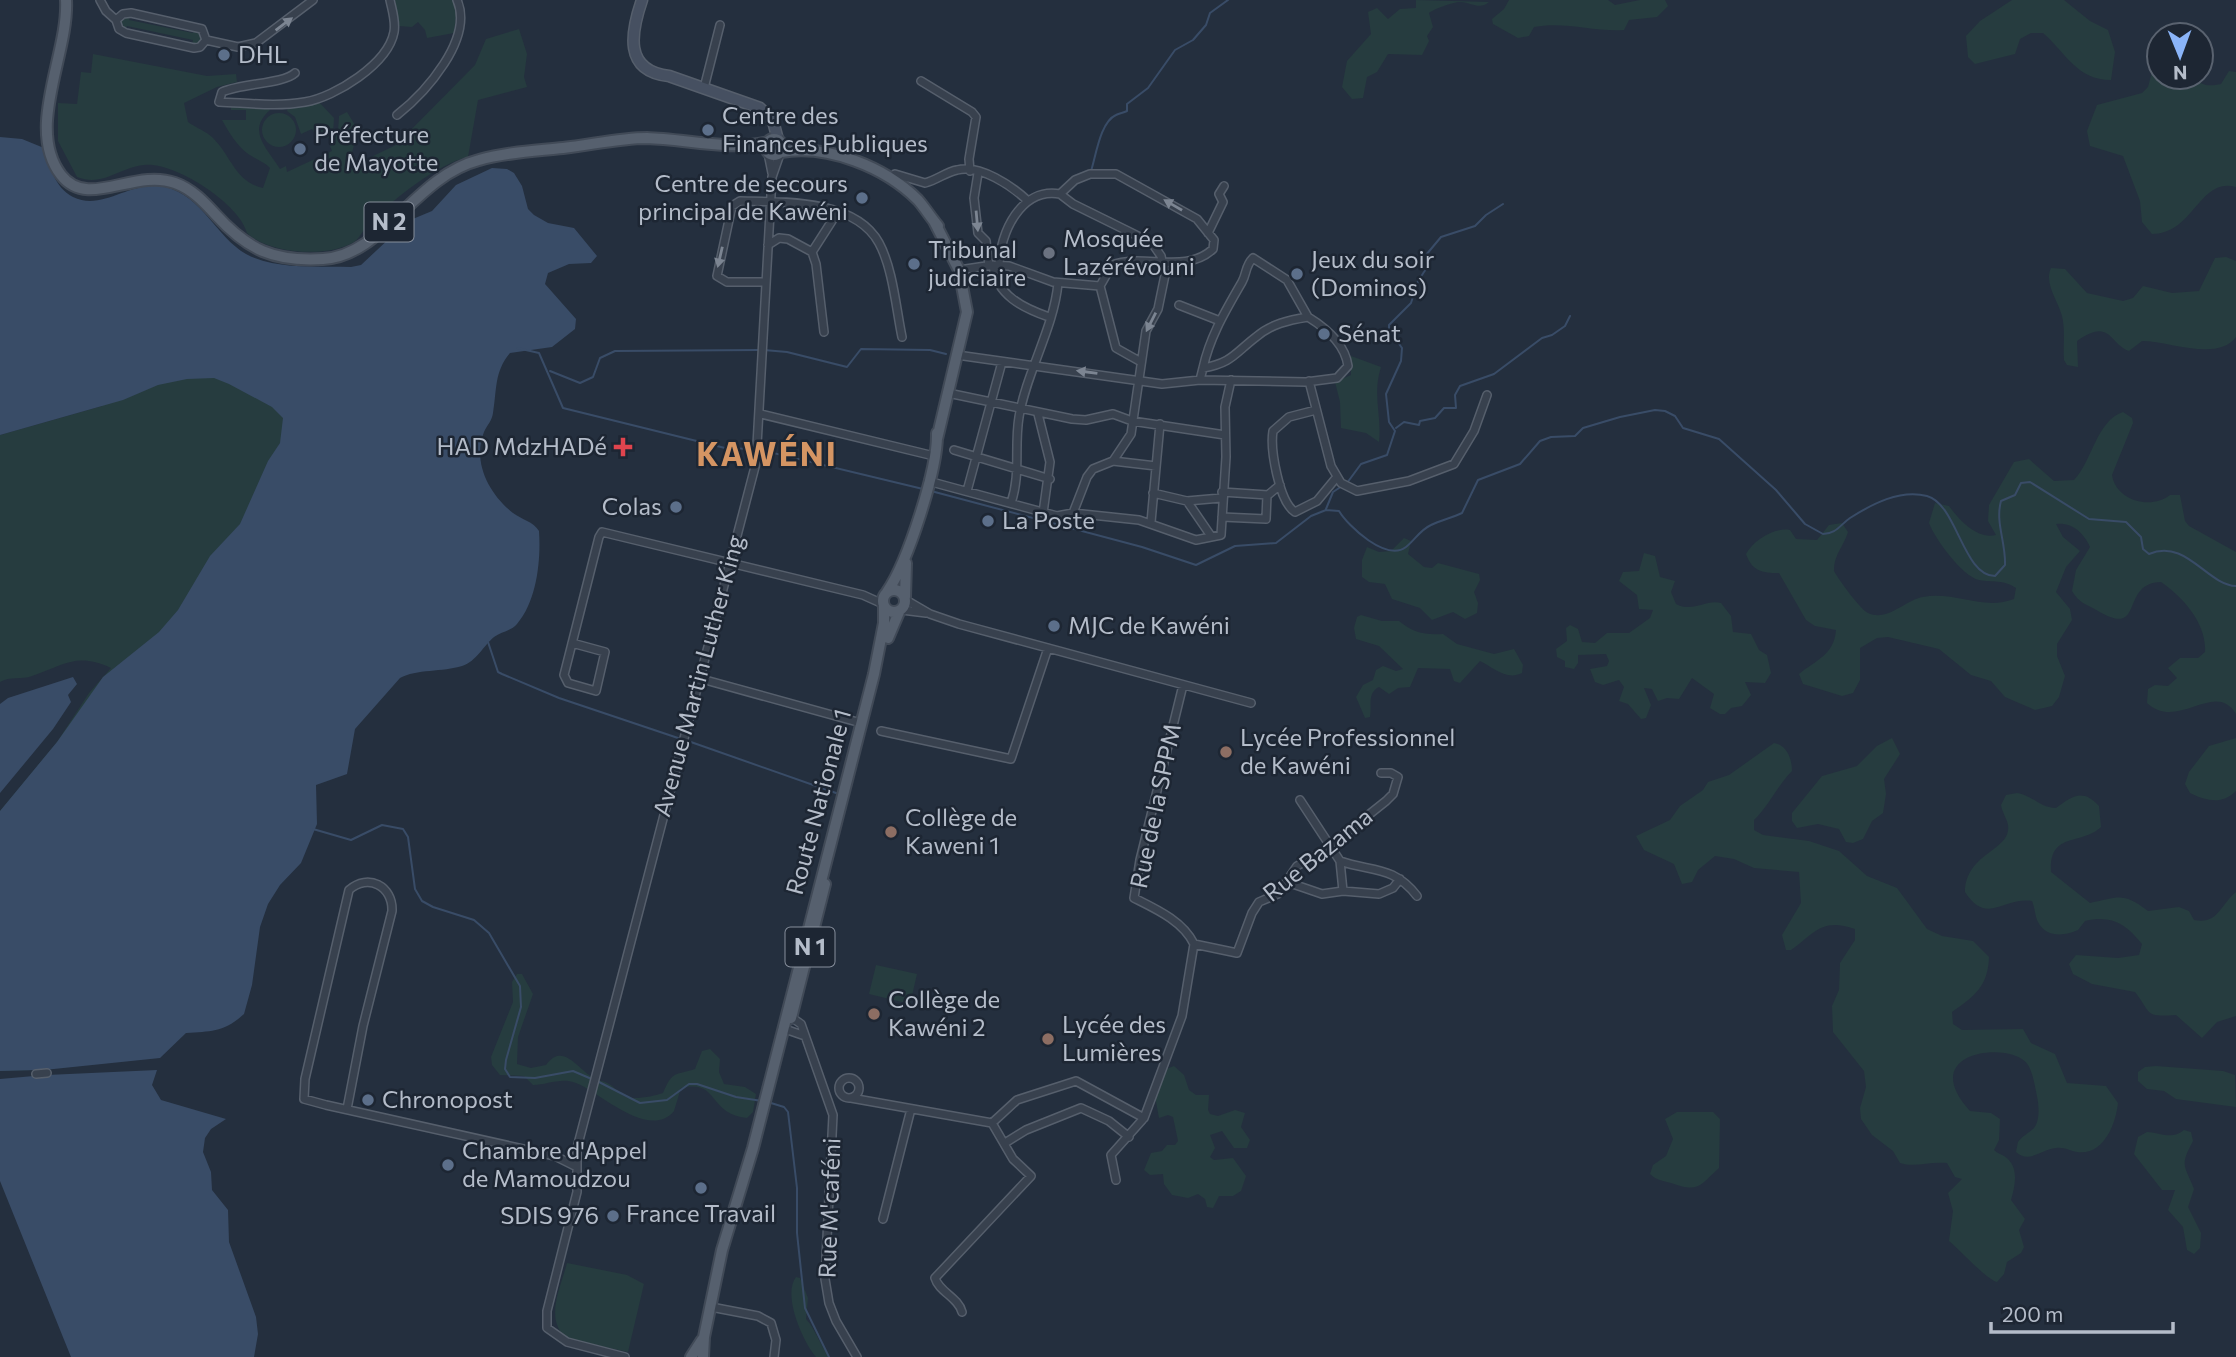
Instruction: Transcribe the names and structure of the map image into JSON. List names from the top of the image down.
{
  "streets": {
    "main road": ["N 2", "Route Nationale 1", "N 1"],
    "street": [
      "Avenue Martin Luther King",
      "Rue de la SPPM",
      "Rue Bazama",
      "Rue M'caféni"
    ]
  },
  "crossings": [
    ["N 2", "Avenue Martin Luther King"],
    ["N 2", "Route Nationale 1"],
    ["Avenue Martin Luther King", "Route Nationale 1"],
    ["Route Nationale 1", "Rue M'caféni"],
    ["Rue de la SPPM", "Rue Bazama"]
  ],
  "districts": ["KAWÉNI"],
  "places": {
    "other": [
      "DHL",
      "Centre des Finances Publiques",
      "Préfecture de Mayotte",
      "Centre de secours principal de Kawéni",
      "Mosquée Lazérévouni",
      "Tribunal judiciaire",
      "Jeux du soir (Dominos)",
      "Sénat",
      "Colas",
      "La Poste",
      "MJC de Kawéni",
      "Lycée Professionnel de Kawéni",
      "Collège de Kaweni 1",
      "Collège de Kawéni 2",
      "Lycée des Lumières",
      "Chronopost",
      "Chambre d'Appel de Mamoudzou",
      "France Travail",
      "SDIS 976"
    ],
    "health": ["HAD MdzHADé"]
  },
  "scale_bar": "200 m",
  "north": "bottom"
}
